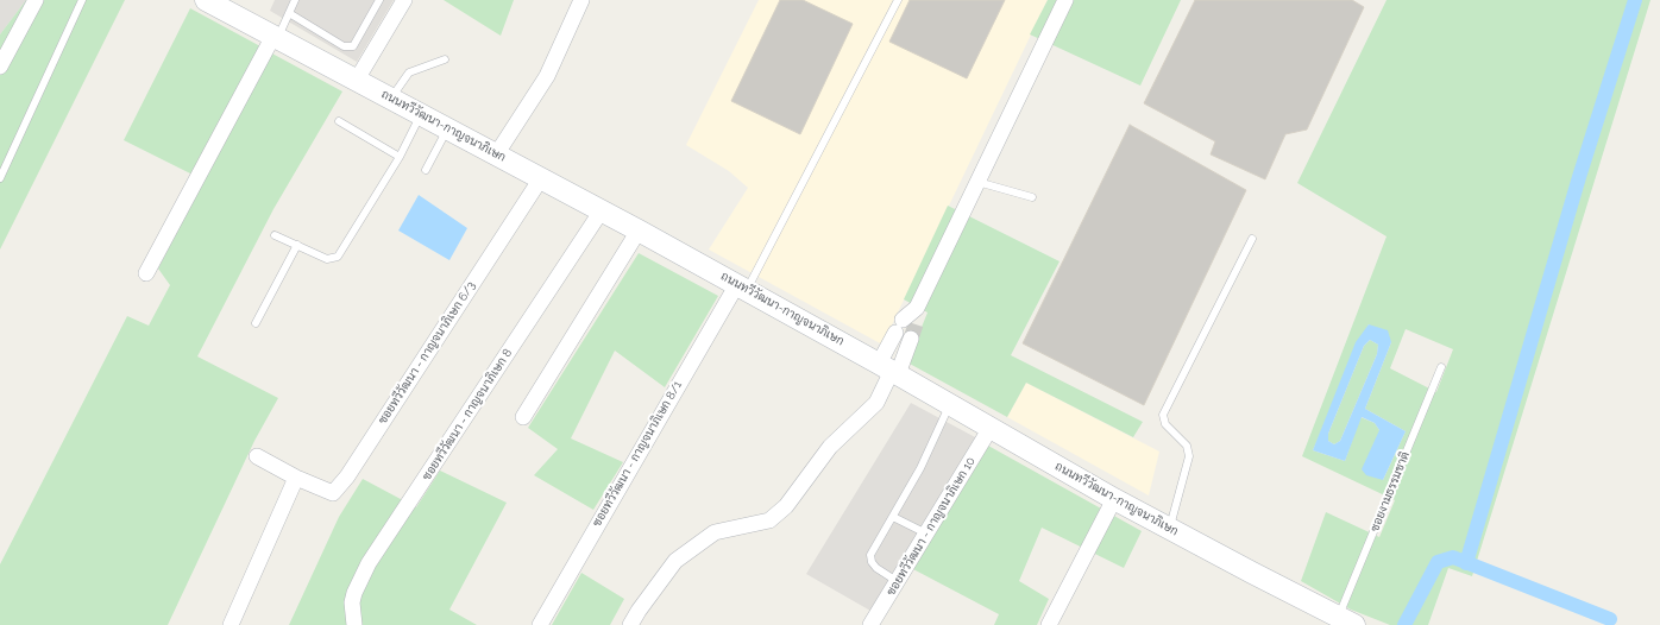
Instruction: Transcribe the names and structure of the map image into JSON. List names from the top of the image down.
{
  "streets": {
    "street": [
      "ถนนทวีวัฒนา-กาญจนาภิเษก",
      "ซอยทวีวัฒนา - กาญจนาภิเษก 6/3",
      "ซอยทวีวัฒนา - กาญจนาภิเษก 8",
      "ซอยทวีวัฒนา - กาญจนาภิเษก 8/1",
      "ซอยทวีวัฒนา - กาญจนาภิเษก 10"
    ],
    "lane": ["ซอยงามธรรมชาติ"]
  },
  "crossings": [
    ["ถนนทวีวัฒนา-กาญจนาภิเษก", "ซอยทวีวัฒนา - กาญจนาภิเษก 6/3"],
    ["ถนนทวีวัฒนา-กาญจนาภิเษก", "ซอยทวีวัฒนา - กาญจนาภิเษก 8"],
    ["ถนนทวีวัฒนา-กาญจนาภิเษก", "ซอยทวีวัฒนา - กาญจนาภิเษก 8/1"],
    ["ถนนทวีวัฒนา-กาญจนาภิเษก", "ซอยงามธรรมชาติ"],
    ["ถนนทวีวัฒนา-กาญจนาภิเษก", "ซอยทวีวัฒนา - กาญจนาภิเษก 10"]
  ]
}
